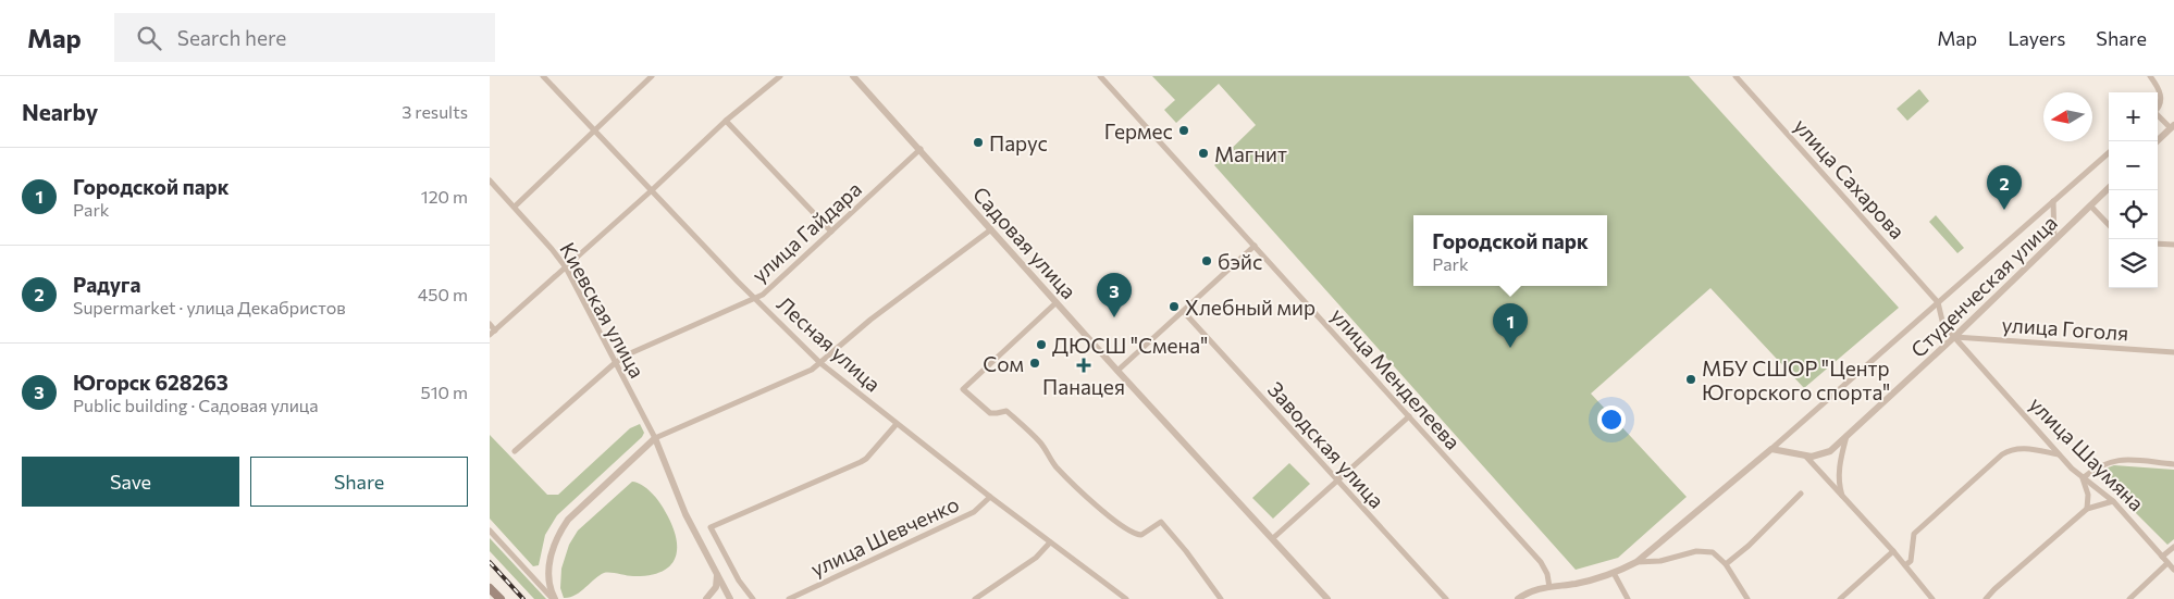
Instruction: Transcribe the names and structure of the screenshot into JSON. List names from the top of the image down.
{
  "streets": {
    "street": [
      "улица Сахарова",
      "улица Гайдара",
      "Садовая улица",
      "Студенческая улица",
      "Киевская улица",
      "улица Гоголя",
      "Лесная улица",
      "улица Менделеева",
      "Заводская улица",
      "улица Шаумяна",
      "улица Шевченко"
    ]
  },
  "crossings": [
    ["улица Сахарова", "улица Шаумяна"],
    ["улица Гайдара", "Садовая улица"],
    ["улица Гайдара", "Киевская улица"],
    ["улица Гайдара", "Лесная улица"],
    ["Студенческая улица", "улица Гоголя"],
    ["Студенческая улица", "улица Шаумяна"],
    ["улица Гоголя", "улица Шаумяна"],
    ["Лесная улица", "улица Шевченко"]
  ],
  "places": {
    "other": [
      "Гермес",
      "Парус",
      "Магнит",
      "бэйс",
      "Хлебный мир",
      "ДЮСШ \"Смена\"",
      "Сом",
      "МБУ СШОР \"Центр Югорского спорта\""
    ],
    "health": ["Панацея"]
  },
  "north": "left",
  "page": {
    "header": "Map",
    "search": "Search here",
    "nav": ["Map", "Layers", "Share"],
    "heading": ["Nearby", "3 results"],
    "map_buttons": ["+", "−"],
    "list": [
      {
        "mark": "1",
        "name": "Городской парк",
        "note": "Park",
        "value": "120 m"
      },
      {
        "mark": "2",
        "name": "Радуга",
        "note": "Supermarket · улица Декабристов",
        "value": "450 m"
      },
      {
        "mark": "3",
        "name": "Югорск 628263",
        "note": "Public building · Садовая улица",
        "value": "510 m"
      }
    ],
    "pins": ["2", "3", "1"],
    "popup": ["Городской парк", "Park"],
    "buttons": ["Save", "Share"]
  }
}
